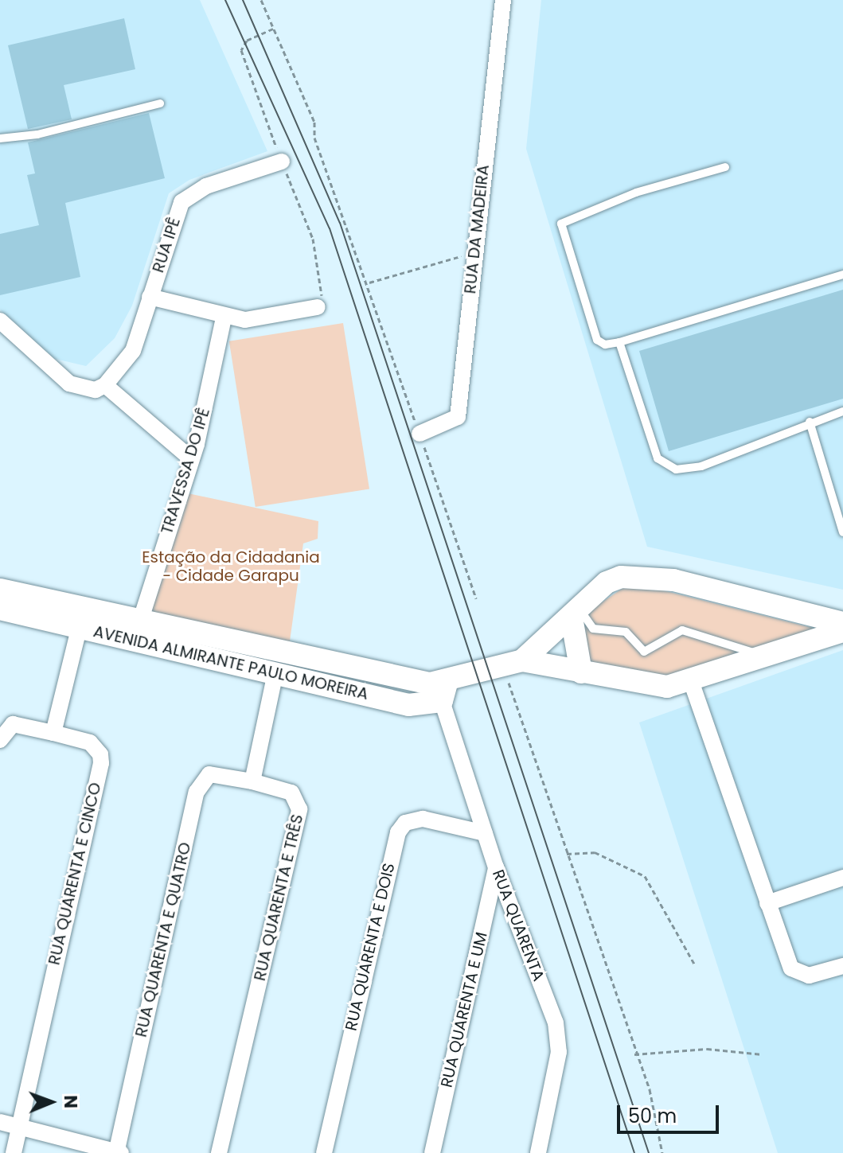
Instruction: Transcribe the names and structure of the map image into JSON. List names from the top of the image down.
{
  "streets": {
    "main road": ["AVENIDA ALMIRANTE PAULO MOREIRA"],
    "street": [
      "RUA DA MADEIRA",
      "RUA IPÊ",
      "TRAVESSA DO IPÊ",
      "RUA QUARENTA E CINCO",
      "RUA QUARENTA E TRÊS",
      "RUA QUARENTA",
      "RUA QUARENTA E QUATRO",
      "RUA QUARENTA E DOIS",
      "RUA QUARENTA E UM"
    ]
  },
  "crossings": [
    ["TRAVESSA DO IPÊ", "AVENIDA ALMIRANTE PAULO MOREIRA"],
    ["AVENIDA ALMIRANTE PAULO MOREIRA", "RUA QUARENTA"],
    ["RUA QUARENTA E TRÊS", "RUA QUARENTA E QUATRO"],
    ["RUA QUARENTA", "RUA QUARENTA E DOIS"],
    ["RUA QUARENTA", "RUA QUARENTA E UM"]
  ],
  "parks": ["Estação da Cidadania - Cidade Garapu"],
  "scale_bar": "50 m",
  "north": "right"
}
